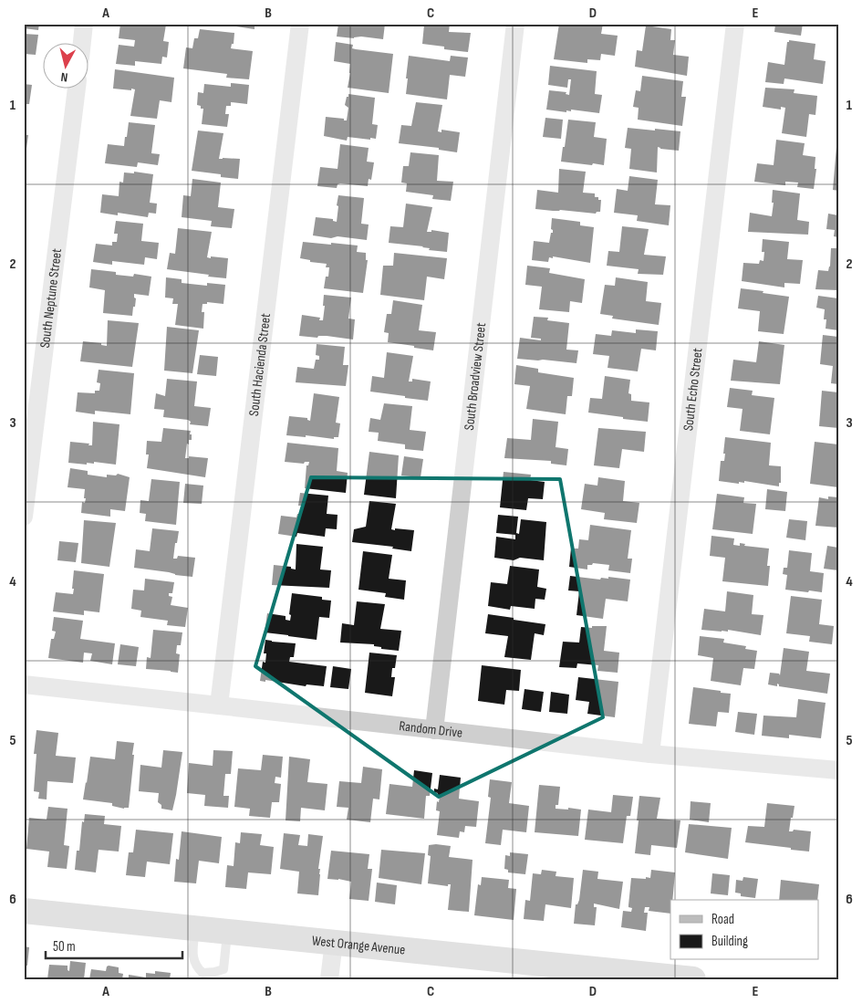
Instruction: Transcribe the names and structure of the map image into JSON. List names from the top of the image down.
{
  "streets": {
    "street": [
      "South Neptune Street",
      "South Hacienda Street",
      "South Broadview Street",
      "South Echo Street",
      "Random Drive",
      "West Orange Avenue"
    ]
  },
  "crossings": [
    ["South Hacienda Street", "Random Drive"],
    ["South Broadview Street", "Random Drive"],
    ["South Echo Street", "Random Drive"]
  ],
  "legend": ["Road", "Building"],
  "scale_bar": "50 m",
  "north": "bottom",
  "grid": {
    "columns": [
      "A",
      "B",
      "C",
      "D",
      "E"
    ],
    "rows": [
      "1",
      "2",
      "3",
      "4",
      "5",
      "6"
    ]
  }
}
